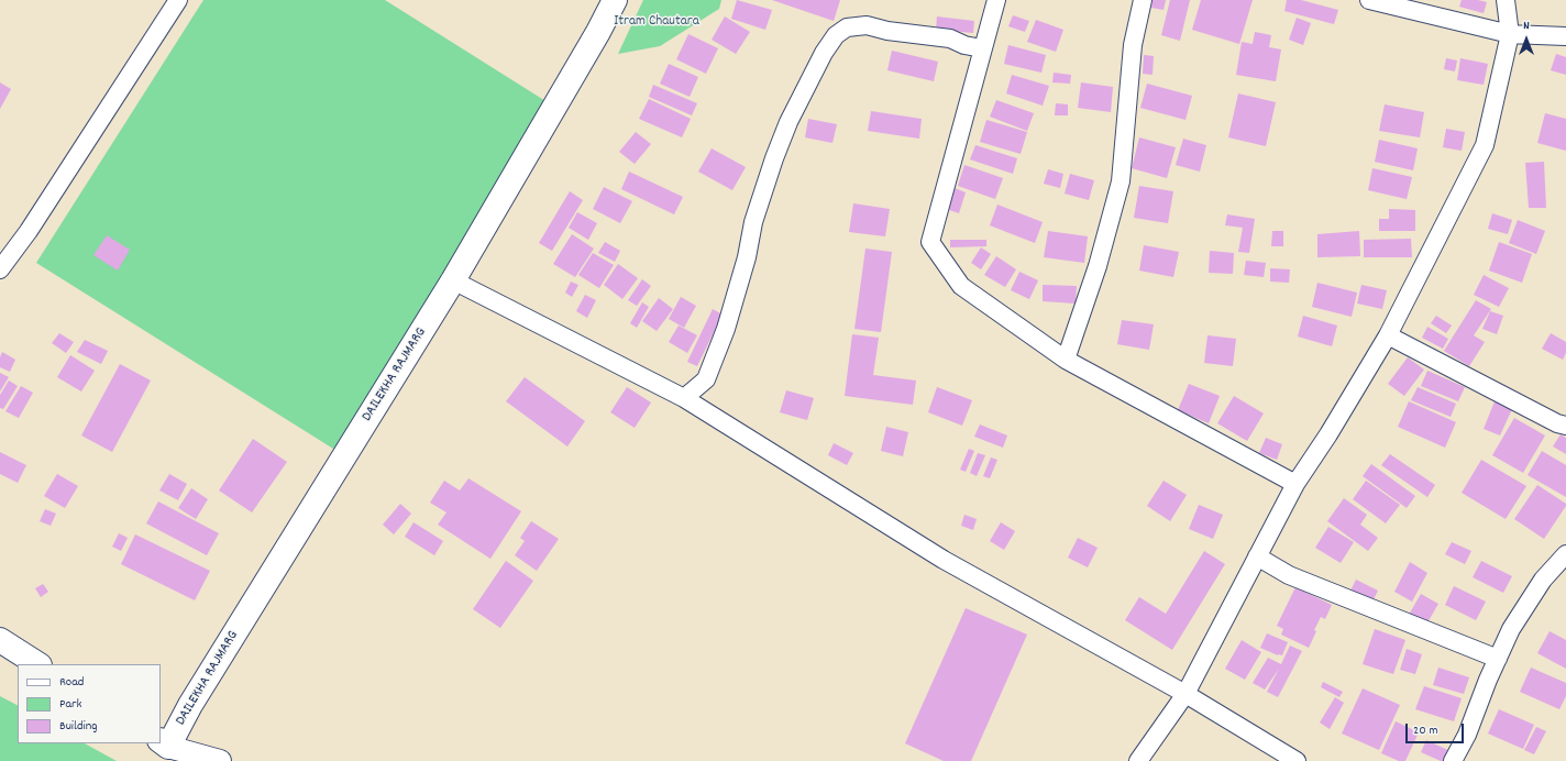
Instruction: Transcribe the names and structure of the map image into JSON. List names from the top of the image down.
{
  "streets": {
    "main road": ["DAILEKHA RAJMARG"]
  },
  "parks": ["Itram Chautara"],
  "legend": ["Road", "Park", "Building"],
  "scale_bar": "20 m",
  "north": "top"
}
